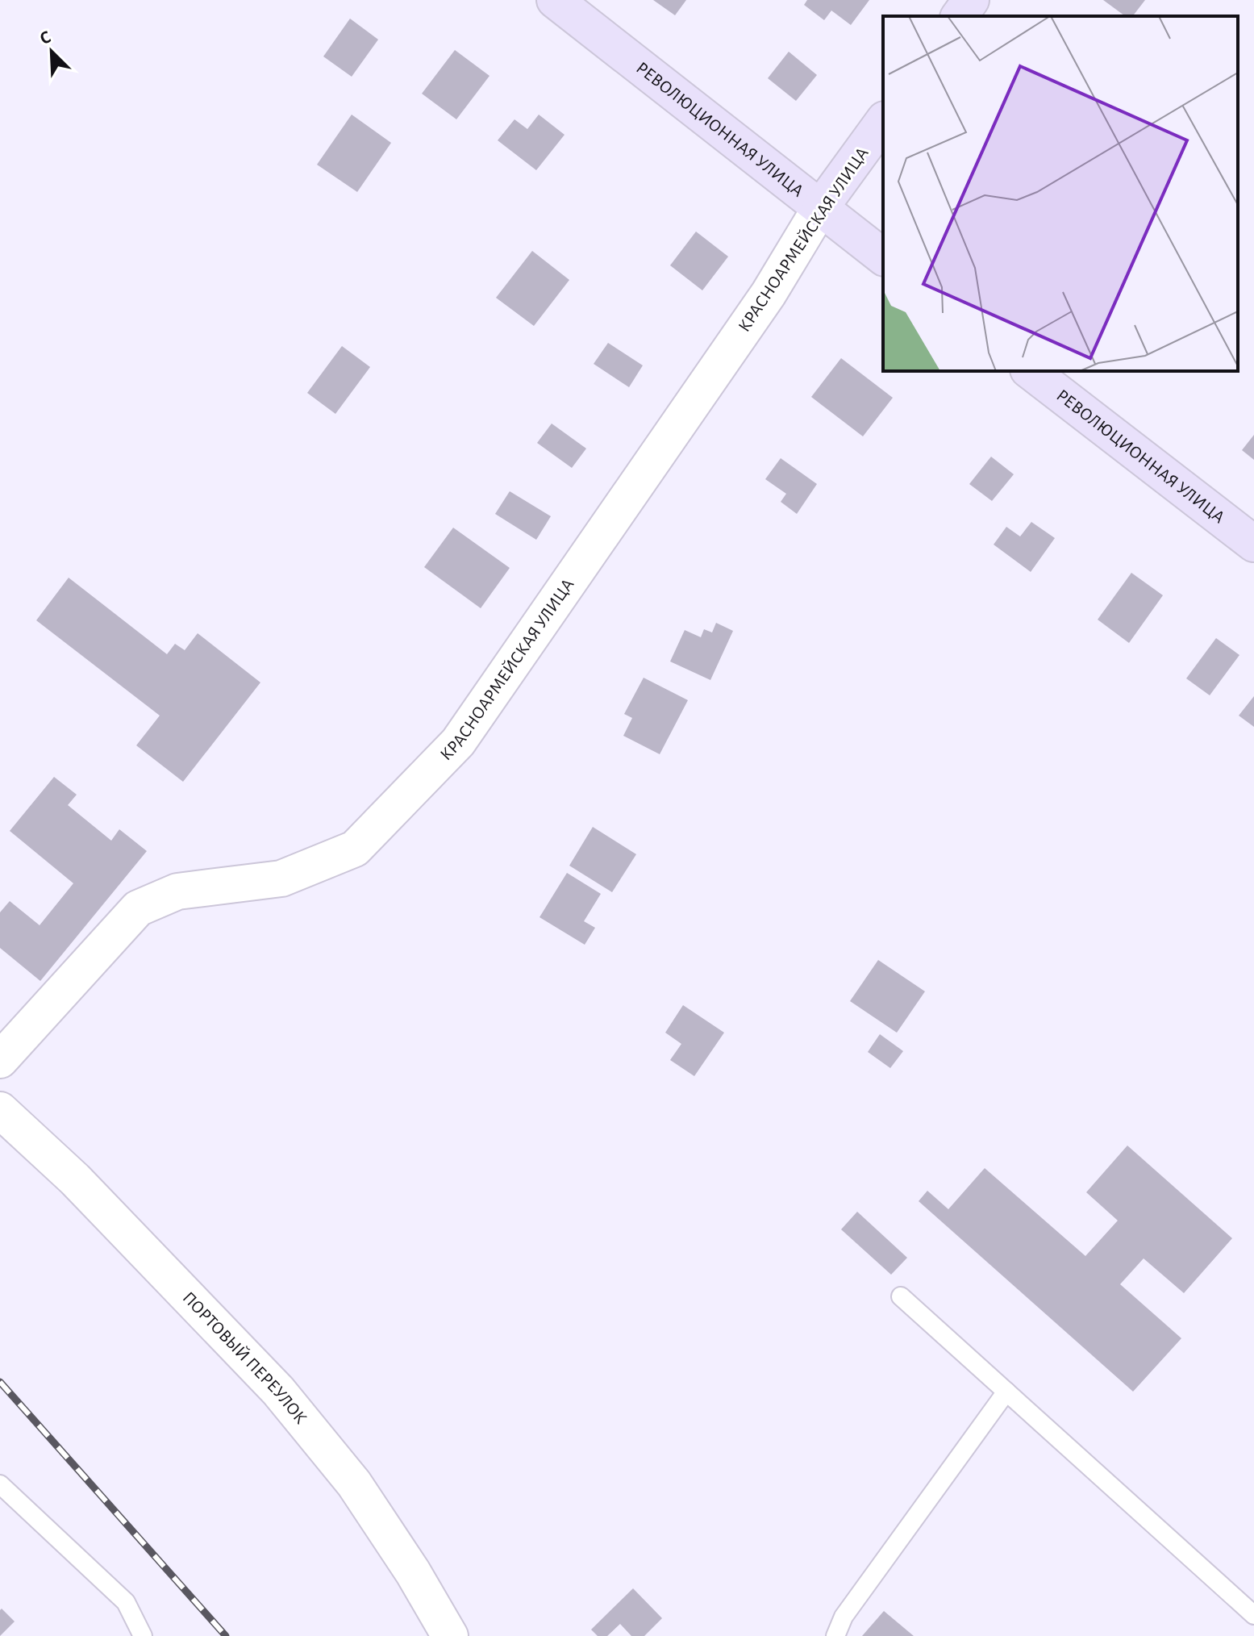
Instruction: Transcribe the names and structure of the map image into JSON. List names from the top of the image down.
{
  "streets": {
    "street": ["РЕВОЛЮЦИОННАЯ УЛИЦА", "КРАСНОАРМЕЙСКАЯ УЛИЦА", "ПОРТОВЫЙ ПЕРЕУЛОК"]
  },
  "crossings": [
    ["РЕВОЛЮЦИОННАЯ УЛИЦА", "КРАСНОАРМЕЙСКАЯ УЛИЦА"]
  ],
  "north": "top left"
}
